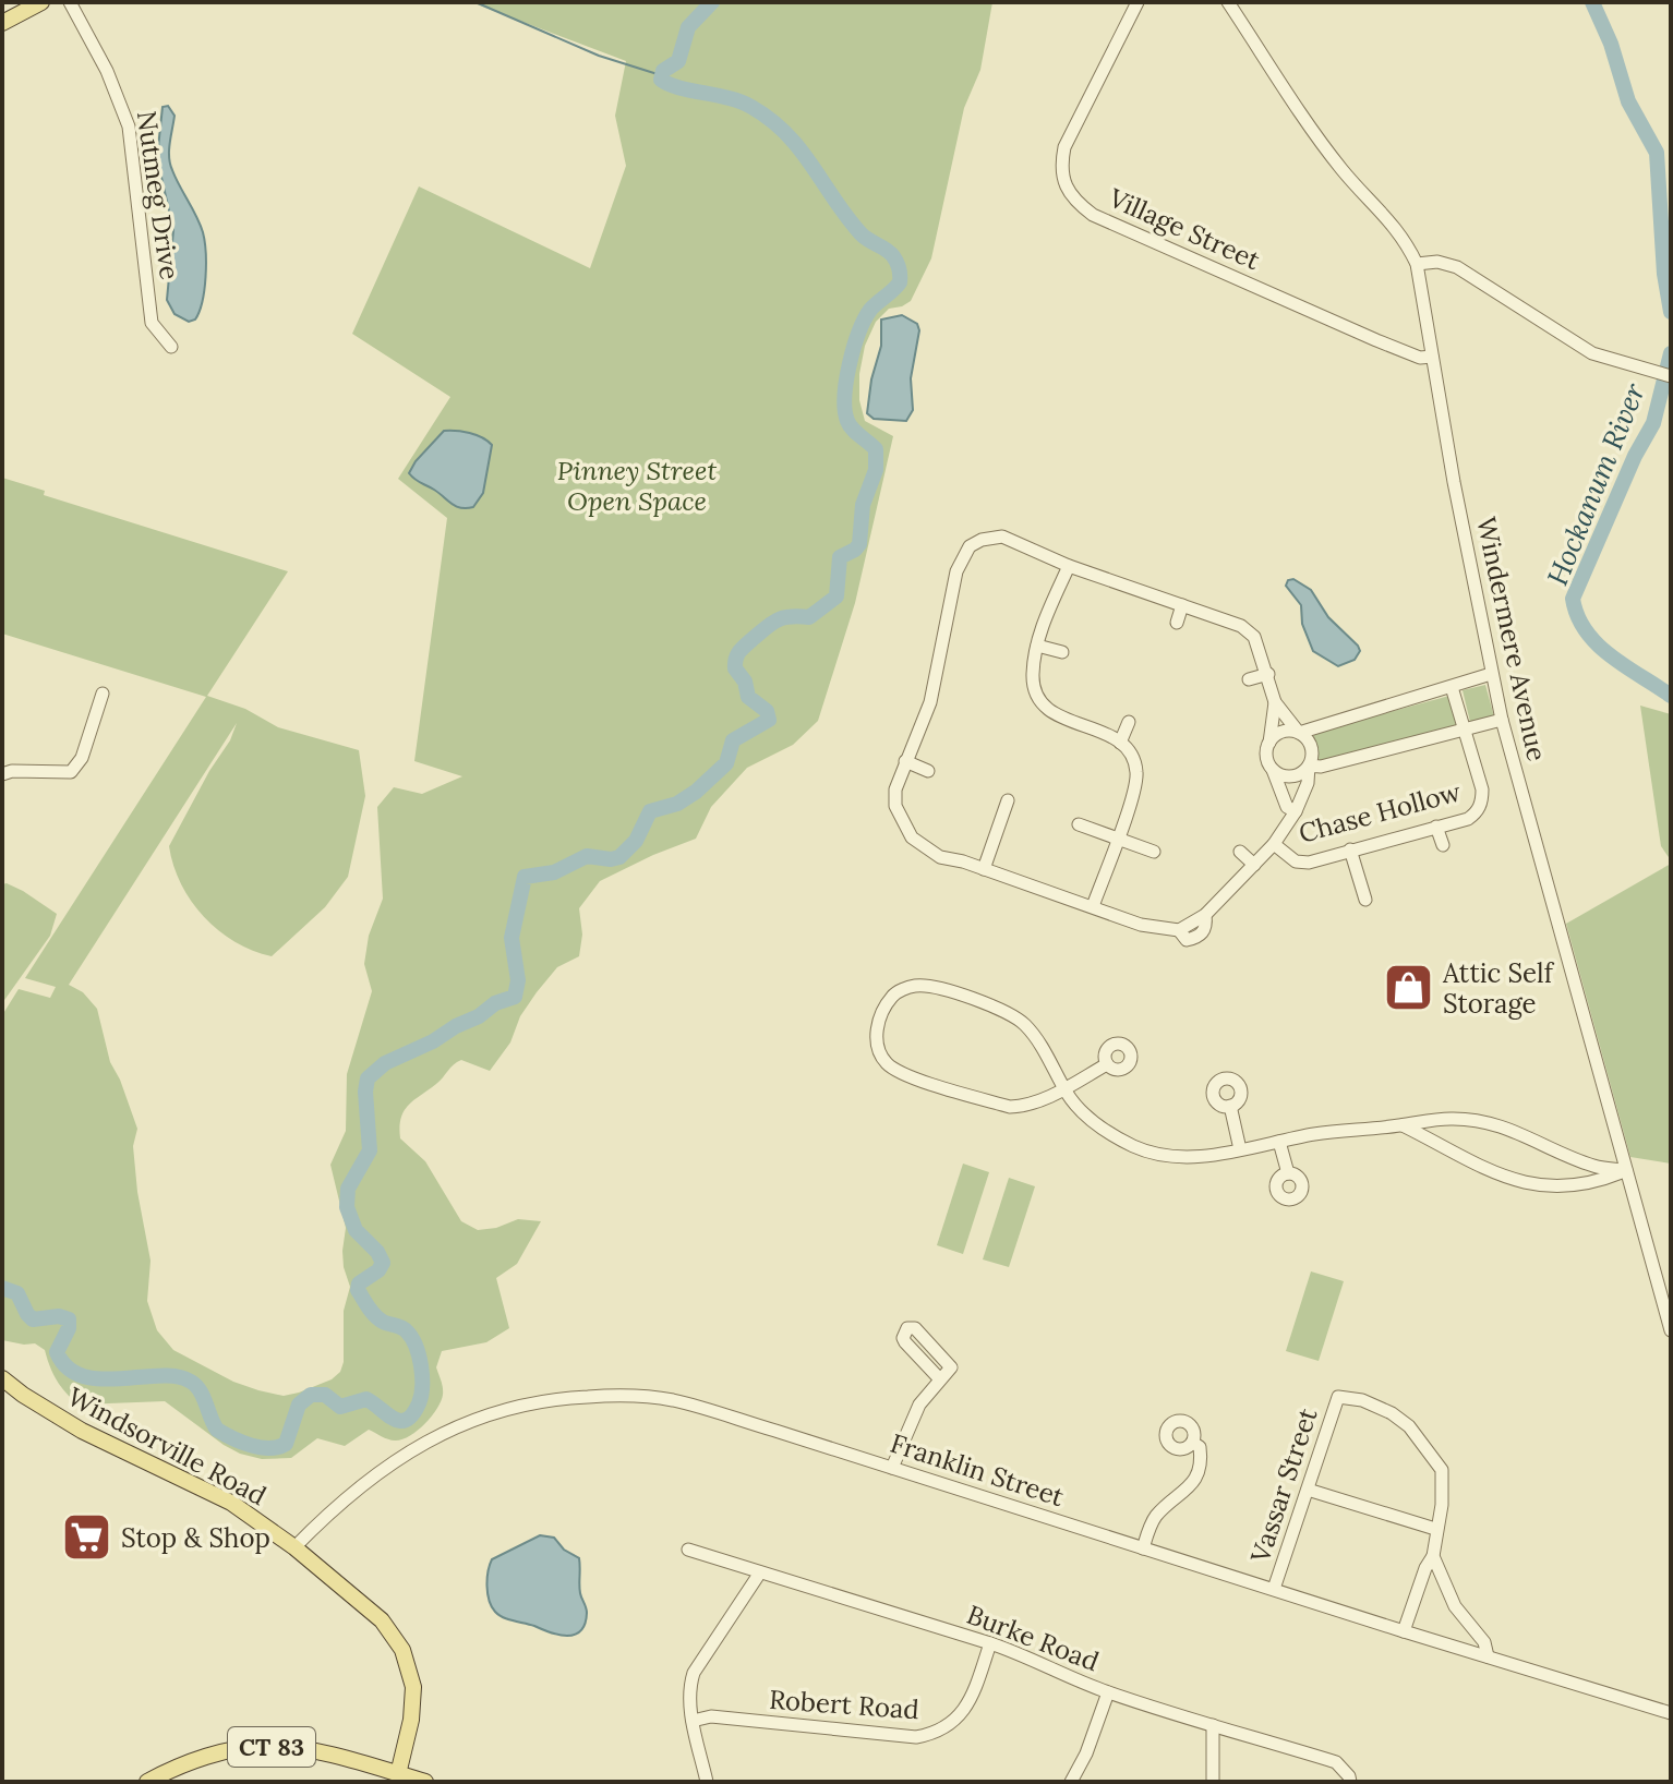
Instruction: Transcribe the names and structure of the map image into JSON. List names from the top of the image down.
{
  "streets": {
    "main road": ["Windsorville Road", "CT 83"],
    "street": [
      "Nutmeg Drive",
      "Village Street",
      "Windermere Avenue",
      "Chase Hollow",
      "Franklin Street",
      "Vassar Street",
      "Burke Road",
      "Robert Road"
    ]
  },
  "crossings": [
    ["Village Street", "Windermere Avenue"],
    ["Windsorville Road", "Franklin Street"],
    ["Windsorville Road", "CT 83"],
    ["Franklin Street", "Vassar Street"],
    ["Burke Road", "Robert Road"]
  ],
  "water": ["Hockanum River"],
  "parks": ["Pinney Street Open Space"],
  "places": {
    "shop": ["Attic Self Storage"],
    "supermarket": ["Stop & Shop"]
  }
}
